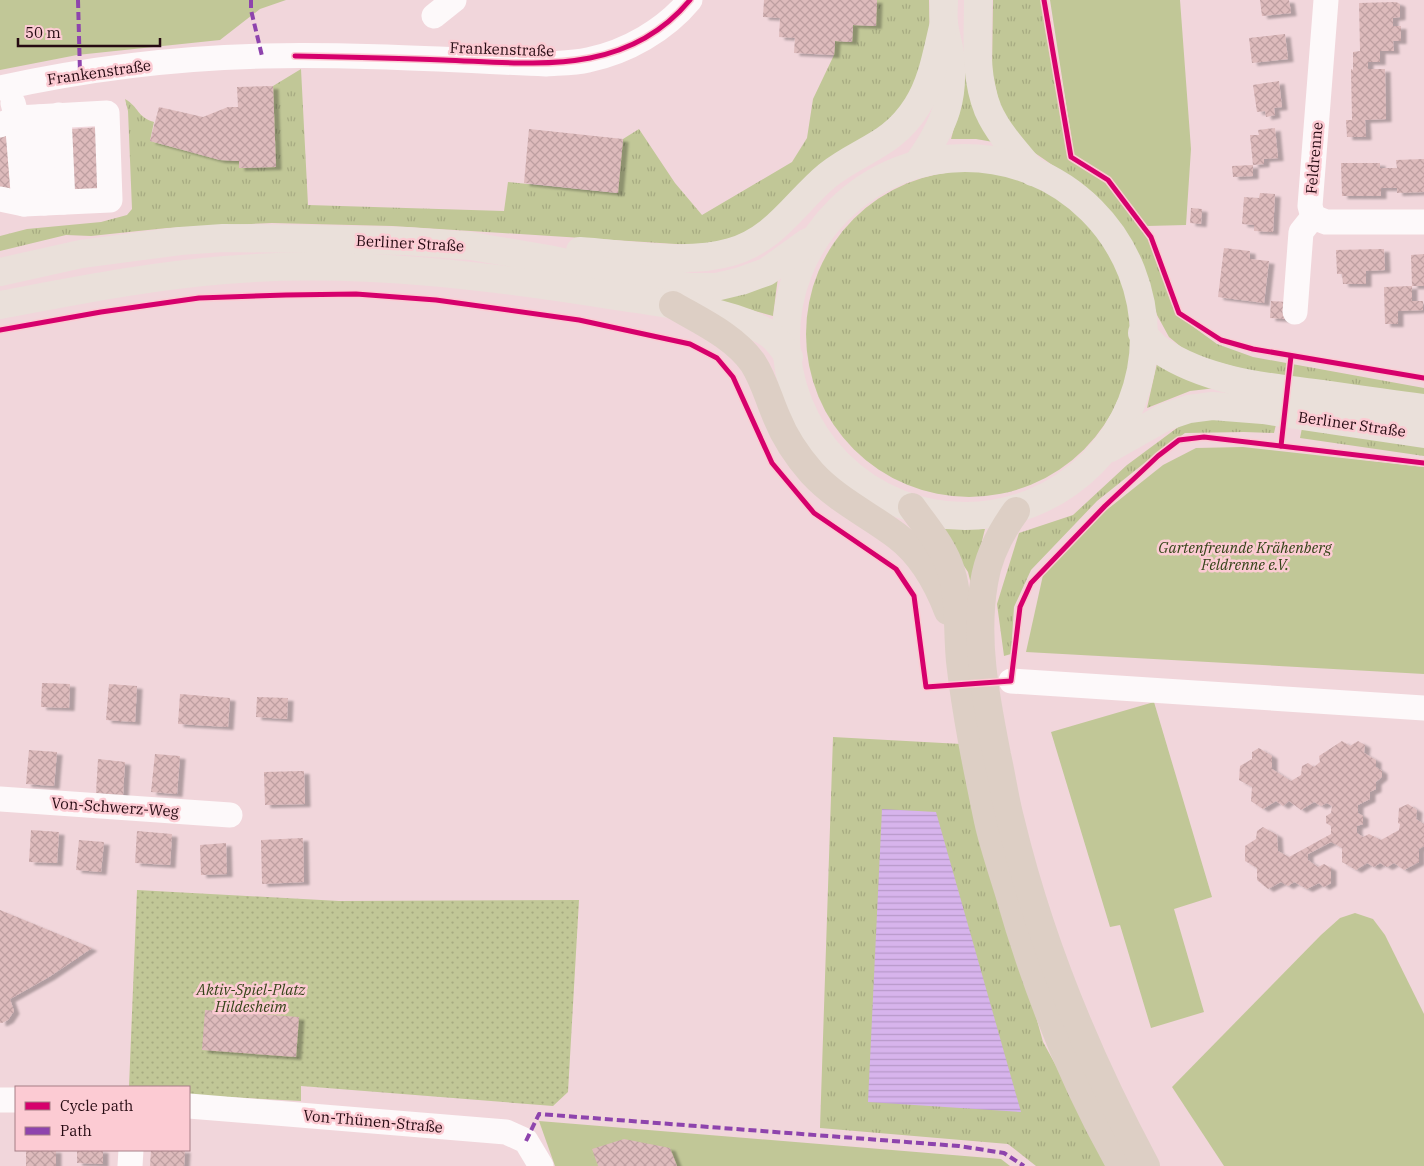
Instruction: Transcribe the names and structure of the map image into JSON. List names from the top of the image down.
{
  "streets": {
    "main road": ["Berliner Straße"],
    "street": [
      "Frankenstraße",
      "Feldrenne",
      "Von-Schwerz-Weg",
      "Von-Thünen-Straße"
    ]
  },
  "parks": ["Gartenfreunde Krähenberg Feldrenne e.V.", "Aktiv-Spiel-Platz Hildesheim"],
  "legend": ["Cycle path", "Path"],
  "scale_bar": "50 m"
}
